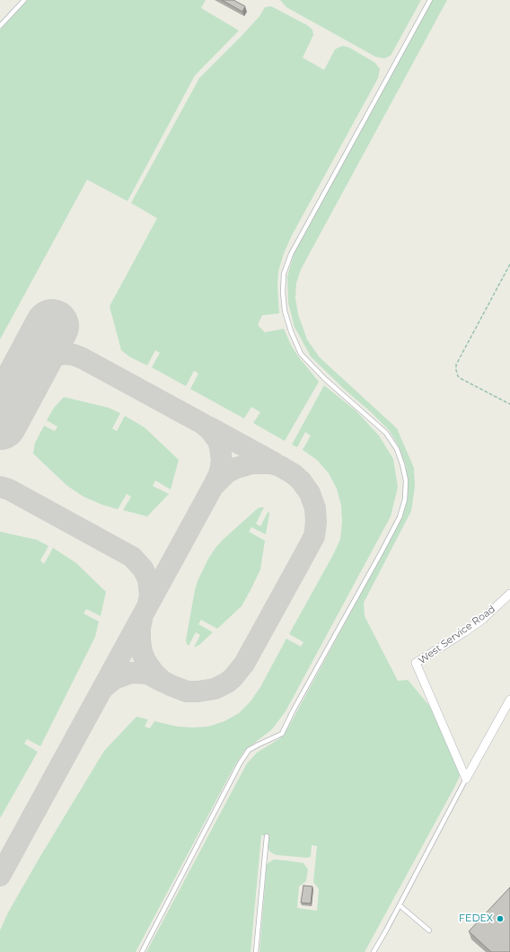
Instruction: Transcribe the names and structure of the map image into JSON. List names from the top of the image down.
{
  "streets": {
    "street": ["West Service Road"]
  },
  "places": ["FEDEX"]
}
